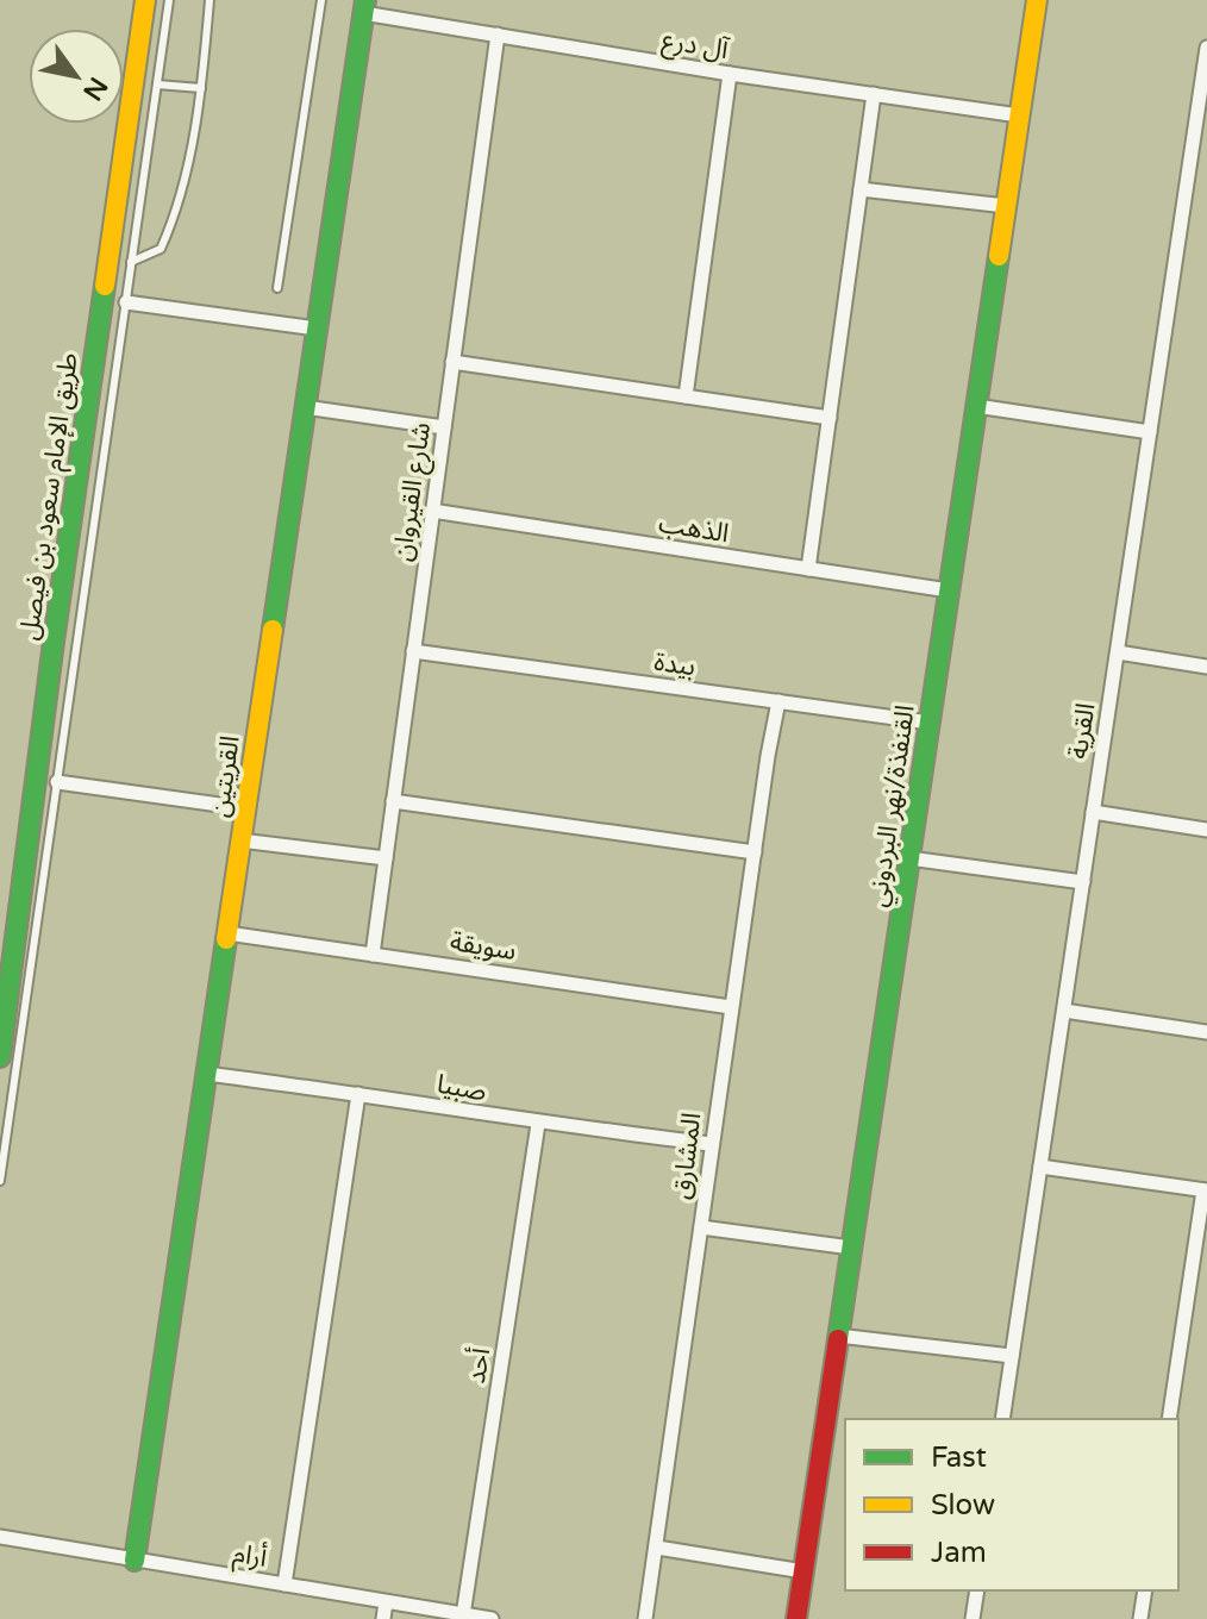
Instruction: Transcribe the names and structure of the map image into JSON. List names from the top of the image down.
{
  "streets": {
    "street": [
      "آل درع",
      "شارع القيروان",
      "طريق الإمام سعود بن فيصل",
      "الذهب",
      "بيدة",
      "القرية",
      "القريتين",
      "القنفذة/نهر البردوني",
      "سويقة",
      "صبيا",
      "المشارق",
      "أحد",
      "أرام"
    ]
  },
  "crossings": [
    ["آل درع", "شارع القيروان"],
    ["آل درع", "القريتين"],
    ["آل درع", "القنفذة/نهر البردوني"],
    ["شارع القيروان", "الذهب"],
    ["شارع القيروان", "بيدة"],
    ["شارع القيروان", "سويقة"],
    ["الذهب", "القنفذة/نهر البردوني"],
    ["بيدة", "القنفذة/نهر البردوني"],
    ["بيدة", "المشارق"],
    ["القريتين", "سويقة"],
    ["القريتين", "صبيا"],
    ["القريتين", "أرام"],
    ["سويقة", "المشارق"],
    ["صبيا", "المشارق"],
    ["صبيا", "أحد"],
    ["أحد", "أرام"]
  ],
  "legend": ["Fast", "Slow", "Jam"],
  "north": "bottom right"
}
